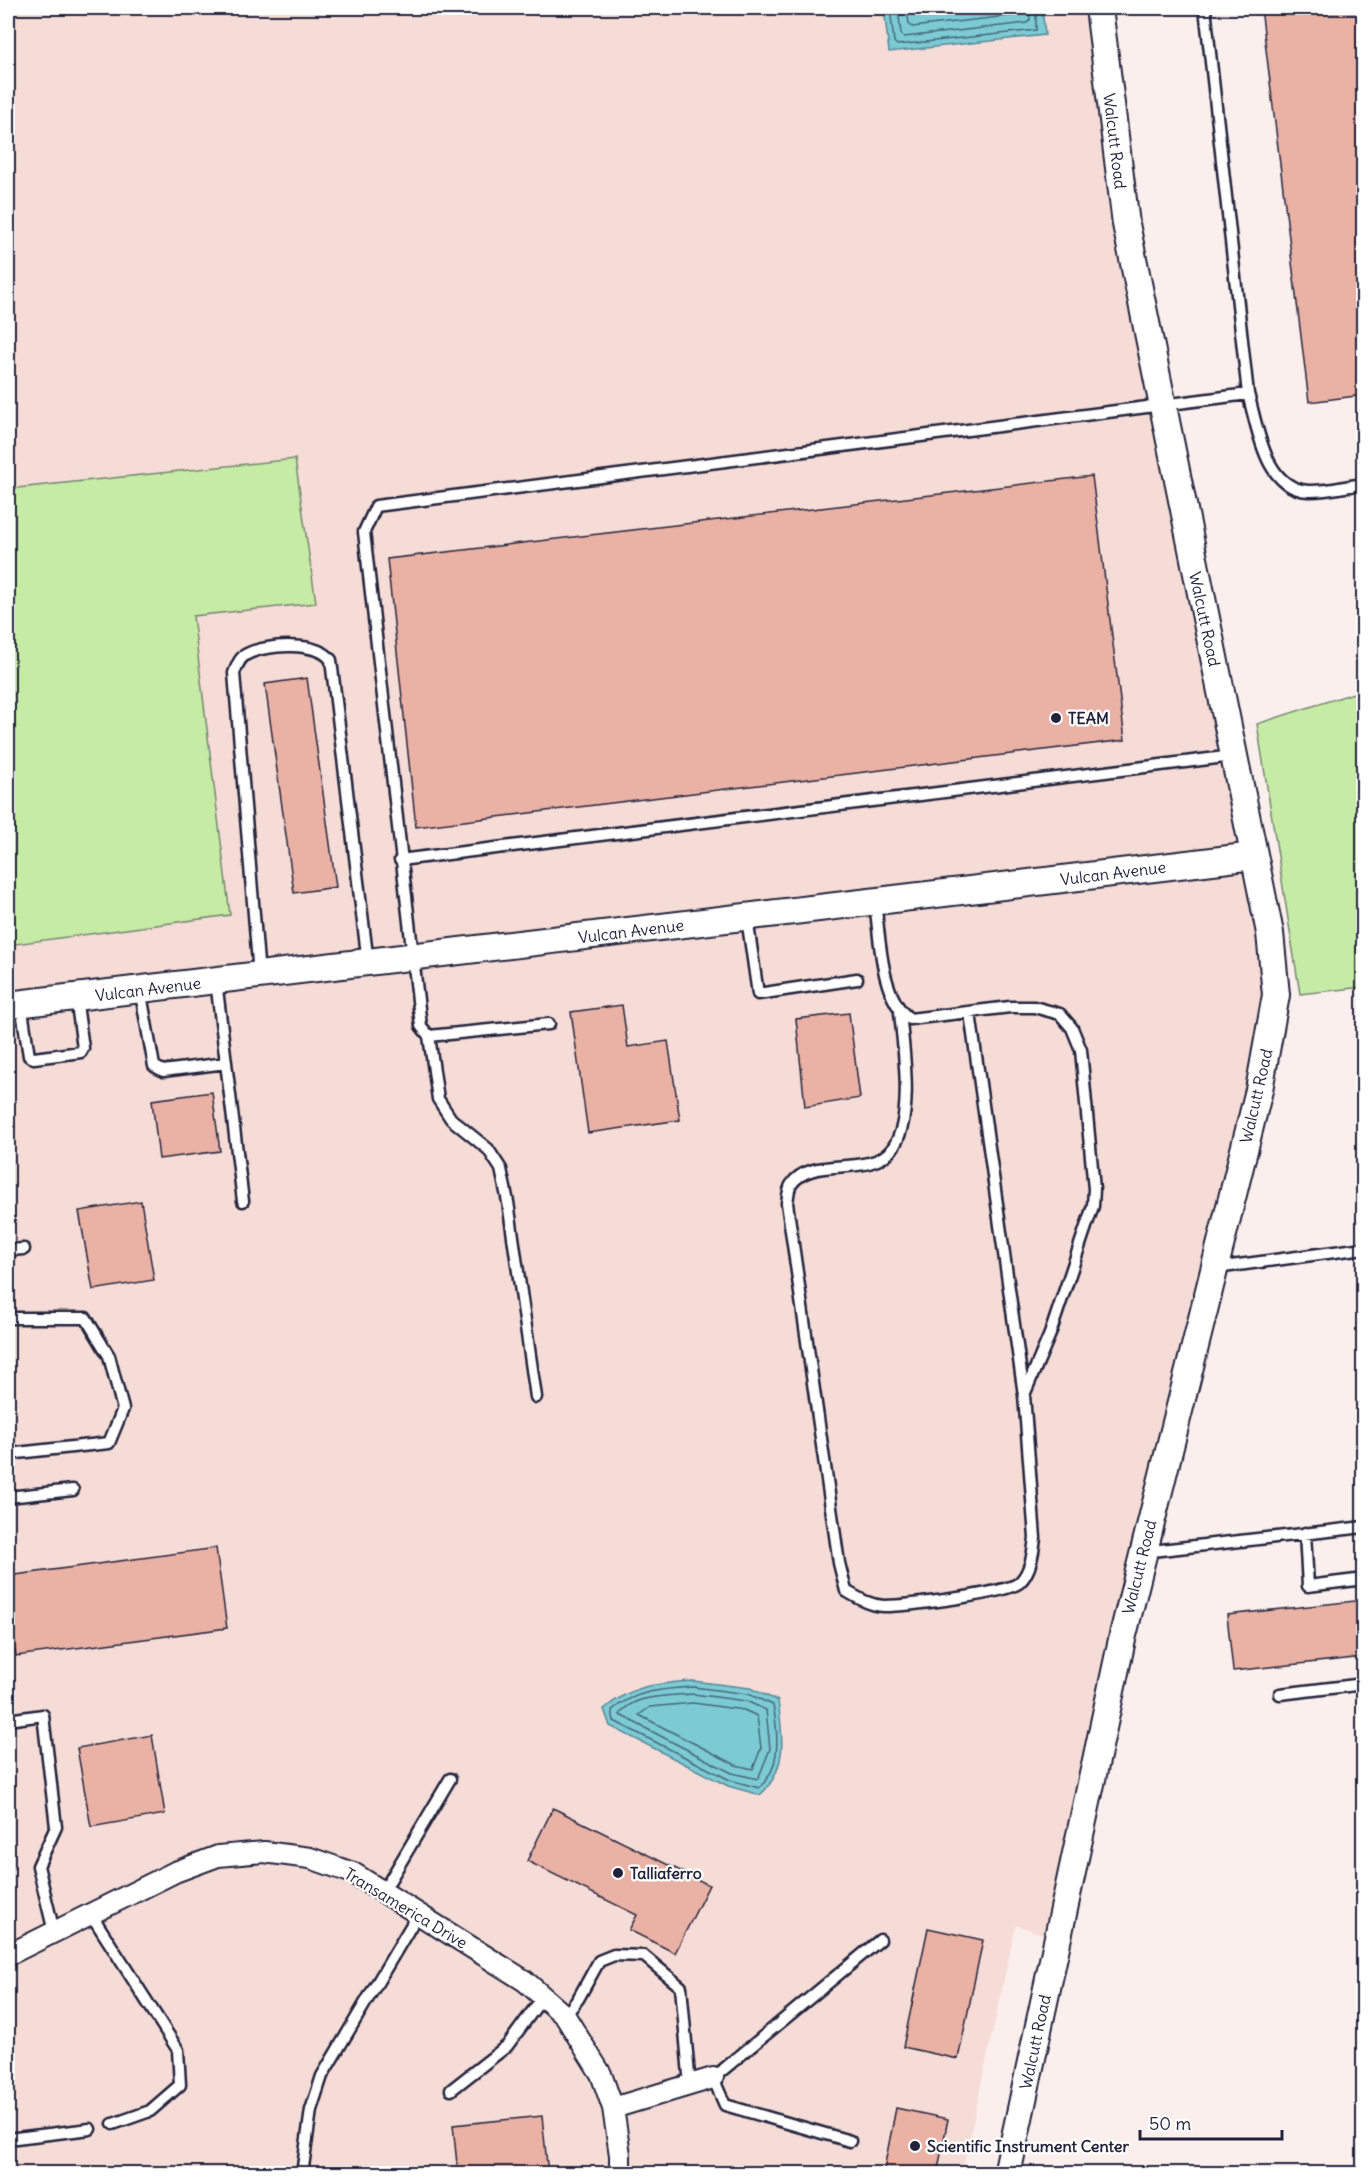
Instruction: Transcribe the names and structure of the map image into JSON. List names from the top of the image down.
{
  "streets": {
    "street": ["Walcutt Road", "Vulcan Avenue", "Transamerica Drive"]
  },
  "crossings": [
    ["Walcutt Road", "Vulcan Avenue"]
  ],
  "places": ["TEAM", "Talliaferro", "Scientific Instrument Center"],
  "scale_bar": "50 m"
}
